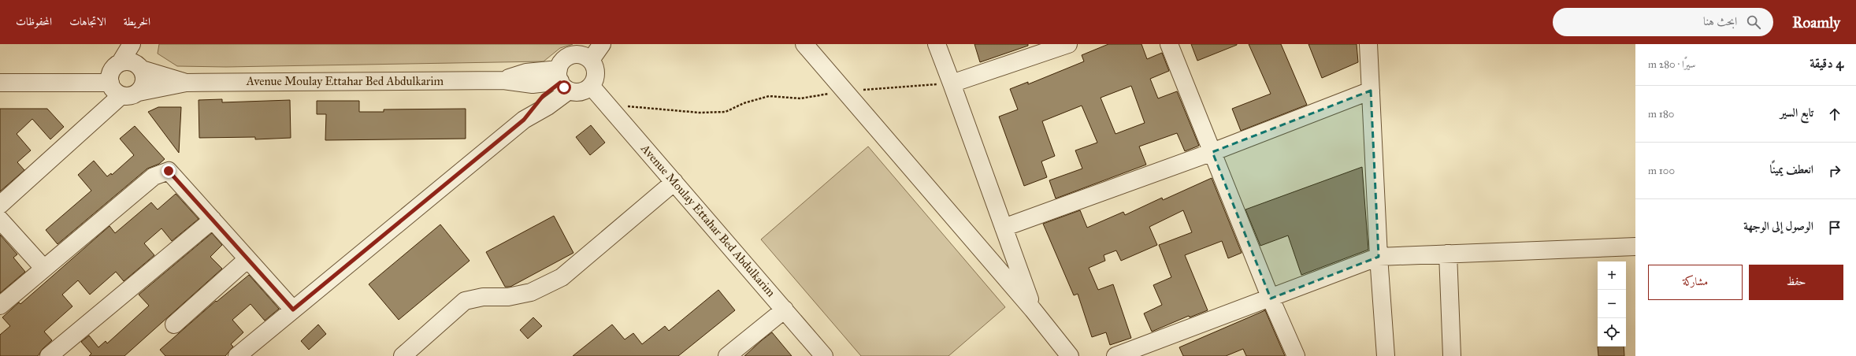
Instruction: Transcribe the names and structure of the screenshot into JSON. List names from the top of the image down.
{
  "streets": {
    "street": ["Avenue Moulay Ettahar Bed Abdulkarim"]
  },
  "page": {
    "header": "Roamly",
    "search": "ابحث هنا",
    "nav": ["الخريطة", "الاتجاهات", "المحفوظات"],
    "heading": ["4 دقيقة", "سيرًا · 280 m"],
    "list": [
      ["تابع السير", "180 m"],
      ["انعطف يمينًا", "100 m"],
      "الوصول إلى الوجهة"
    ],
    "buttons": ["حفظ", "مشاركة"],
    "map_buttons": ["+", "−"]
  }
}
